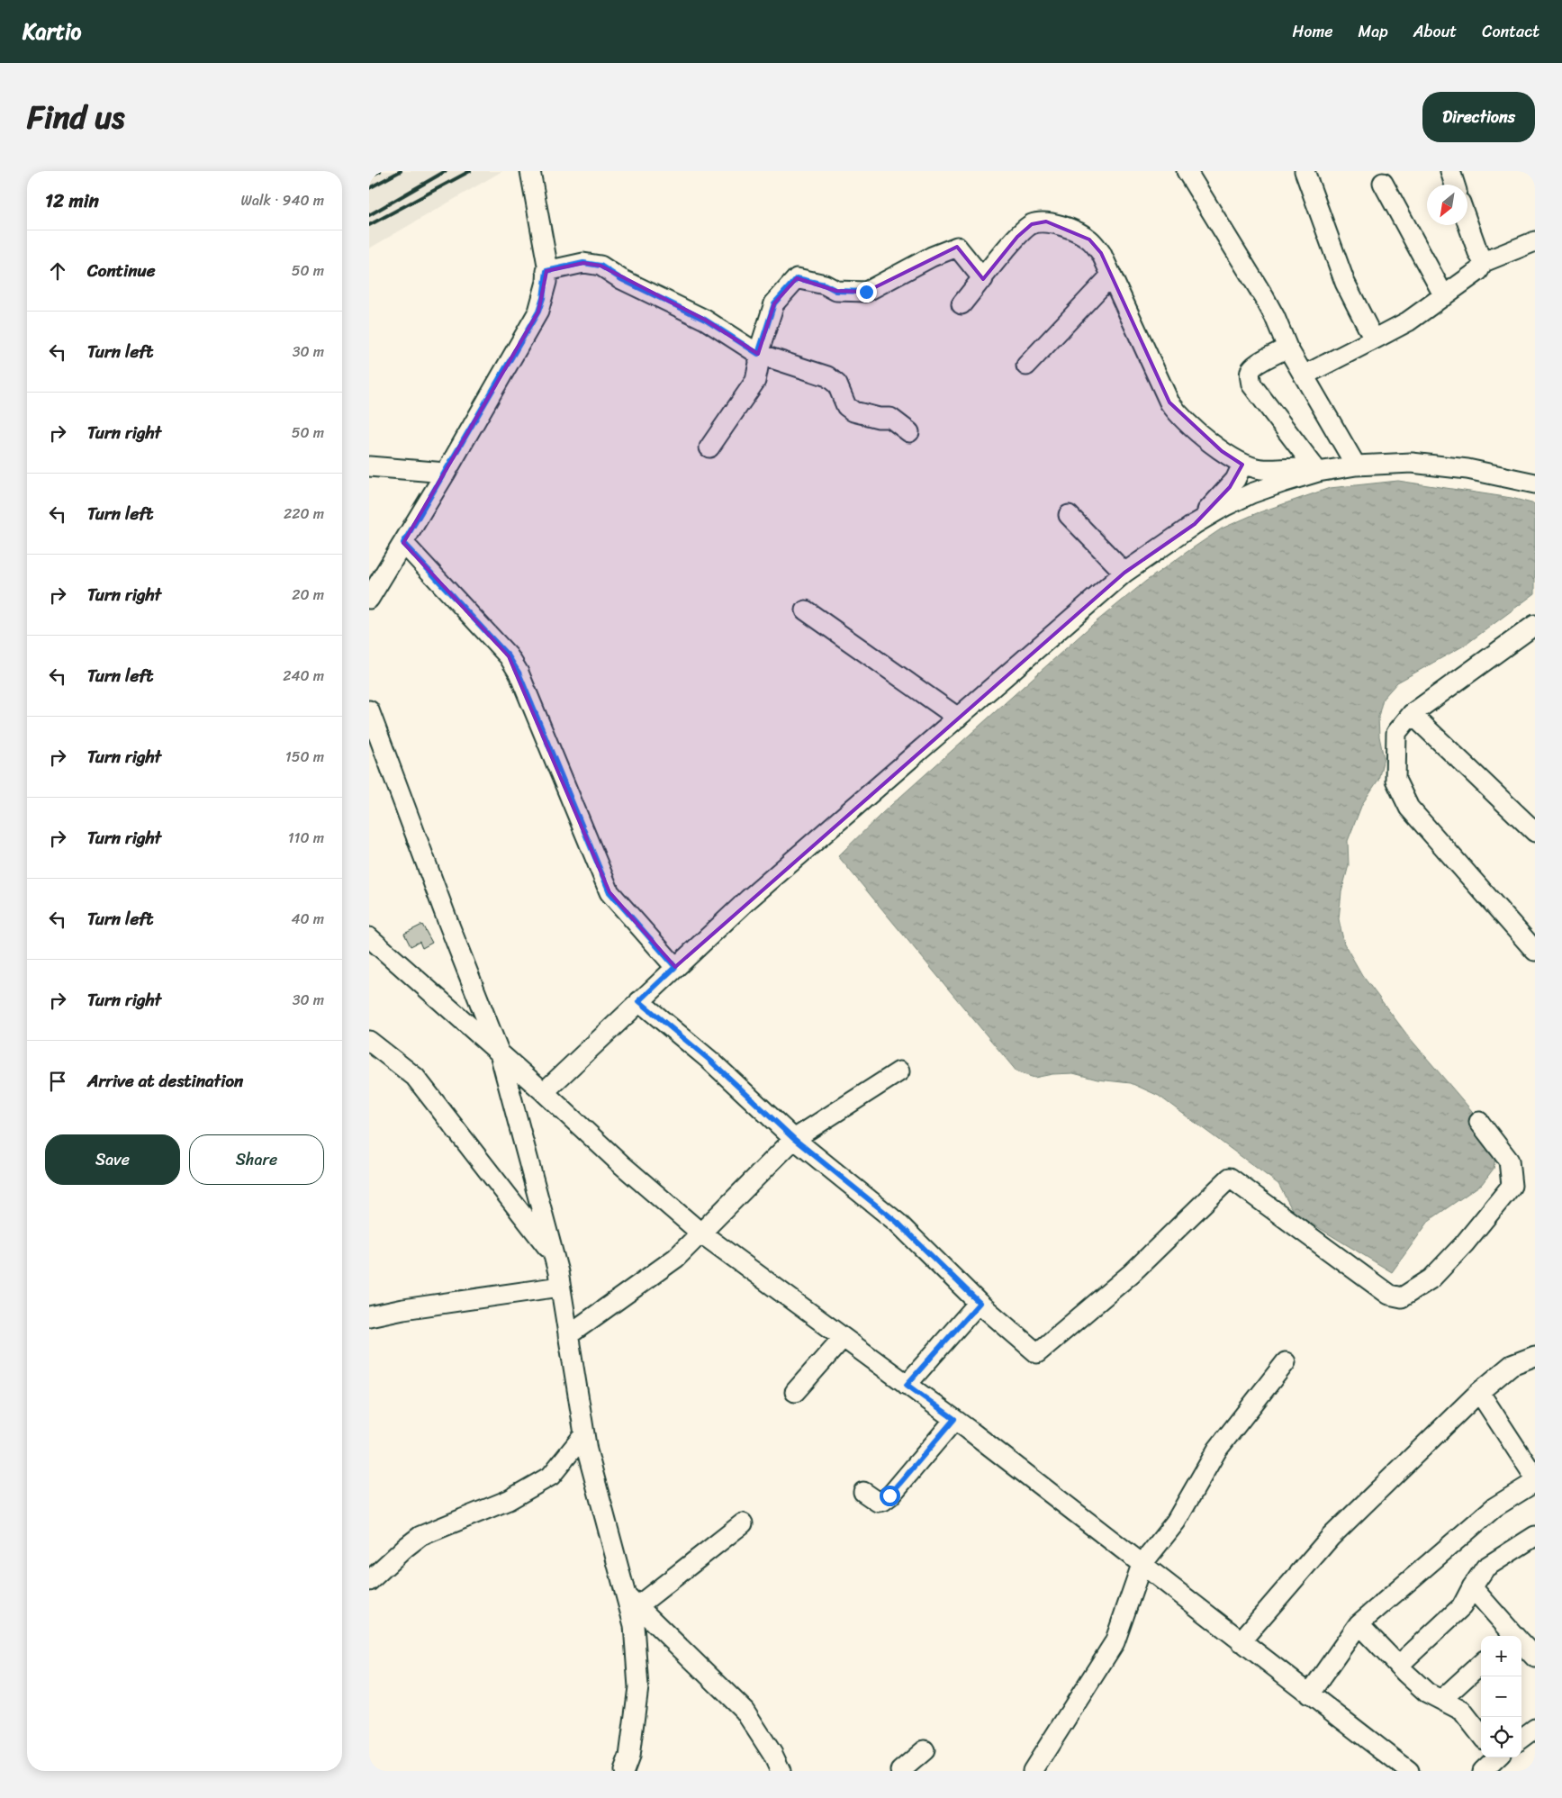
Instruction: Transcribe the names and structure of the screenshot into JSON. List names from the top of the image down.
{
  "north": "bottom left",
  "page": {
    "header": "Kartio",
    "nav": [
      "Home",
      "Map",
      "About",
      "Contact"
    ],
    "title": "Find us",
    "buttons": [
      "Directions",
      ["Save", "Share"]
    ],
    "heading": ["12 min", "Walk · 940 m"],
    "list": [
      ["Continue", "50 m"],
      ["Turn left", "30 m"],
      ["Turn right", "50 m"],
      ["Turn left", "220 m"],
      ["Turn right", "20 m"],
      ["Turn left", "240 m"],
      ["Turn right", "150 m"],
      ["Turn right", "110 m"],
      ["Turn left", "40 m"],
      ["Turn right", "30 m"],
      "Arrive at destination"
    ],
    "map_buttons": ["+", "−"]
  }
}
